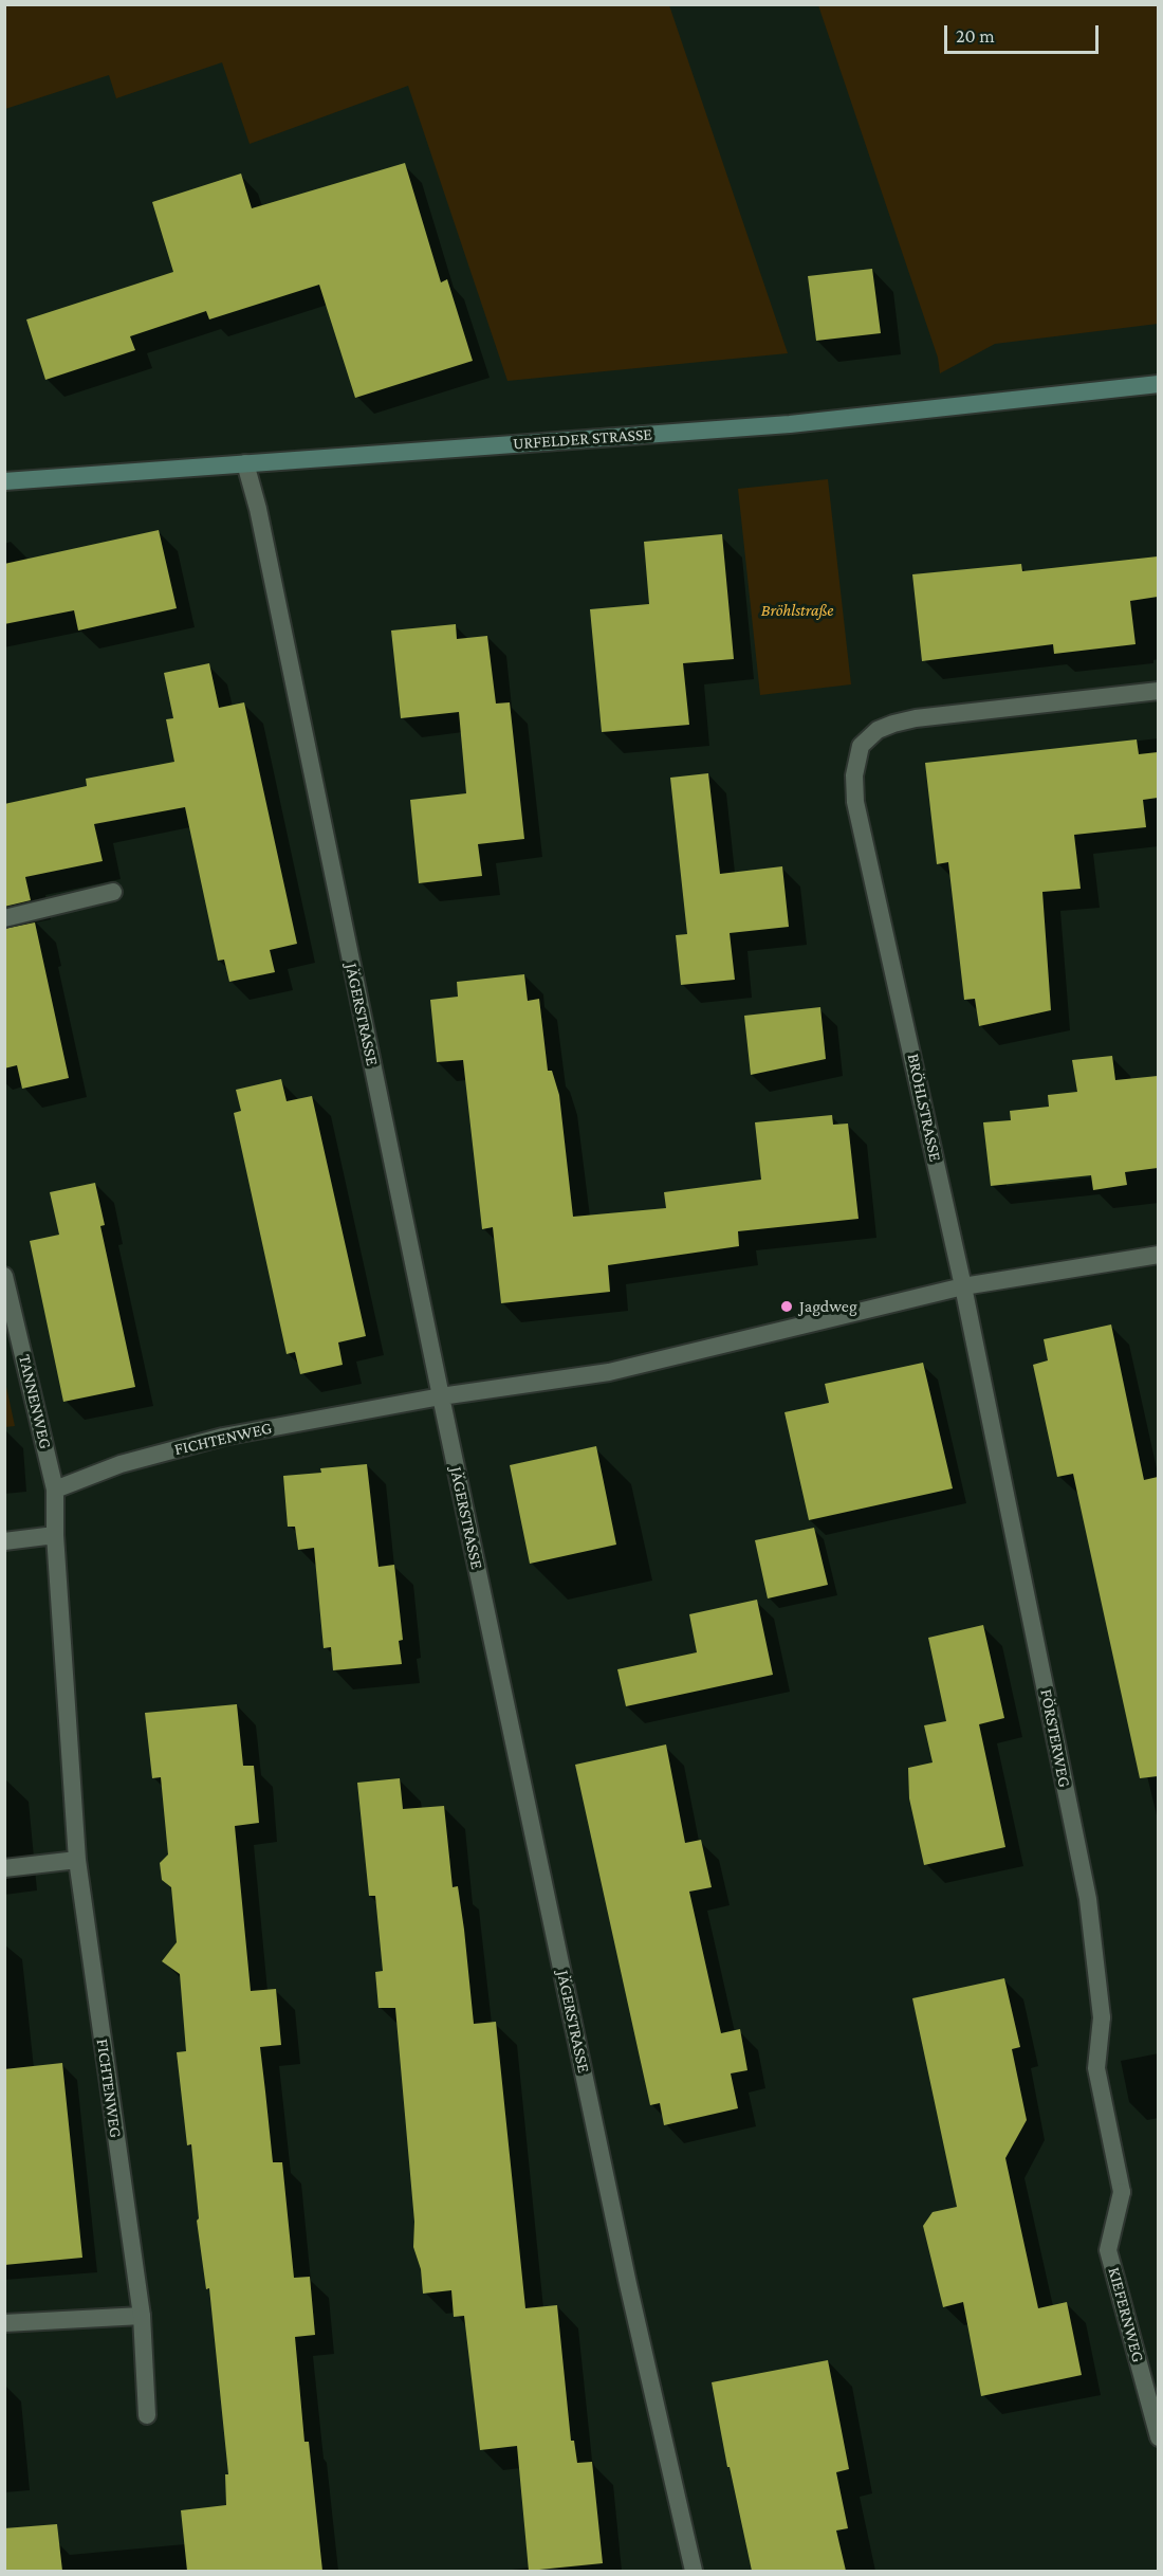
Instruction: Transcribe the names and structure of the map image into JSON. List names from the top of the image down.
{
  "streets": {
    "main road": ["URFELDER STRASSE"],
    "street": [
      "JÄGERSTRASSE",
      "BRÖHLSTRASSE",
      "TANNENWEG",
      "FICHTENWEG",
      "FÖRSTERWEG",
      "KIEFERNWEG"
    ]
  },
  "crossings": [
    ["URFELDER STRASSE", "JÄGERSTRASSE"],
    ["JÄGERSTRASSE", "FICHTENWEG"],
    ["BRÖHLSTRASSE", "FÖRSTERWEG"],
    ["TANNENWEG", "FICHTENWEG"],
    ["FÖRSTERWEG", "KIEFERNWEG"]
  ],
  "parks": ["Bröhlstraße"],
  "places": ["Jagdweg"],
  "scale_bar": "20 m"
}
